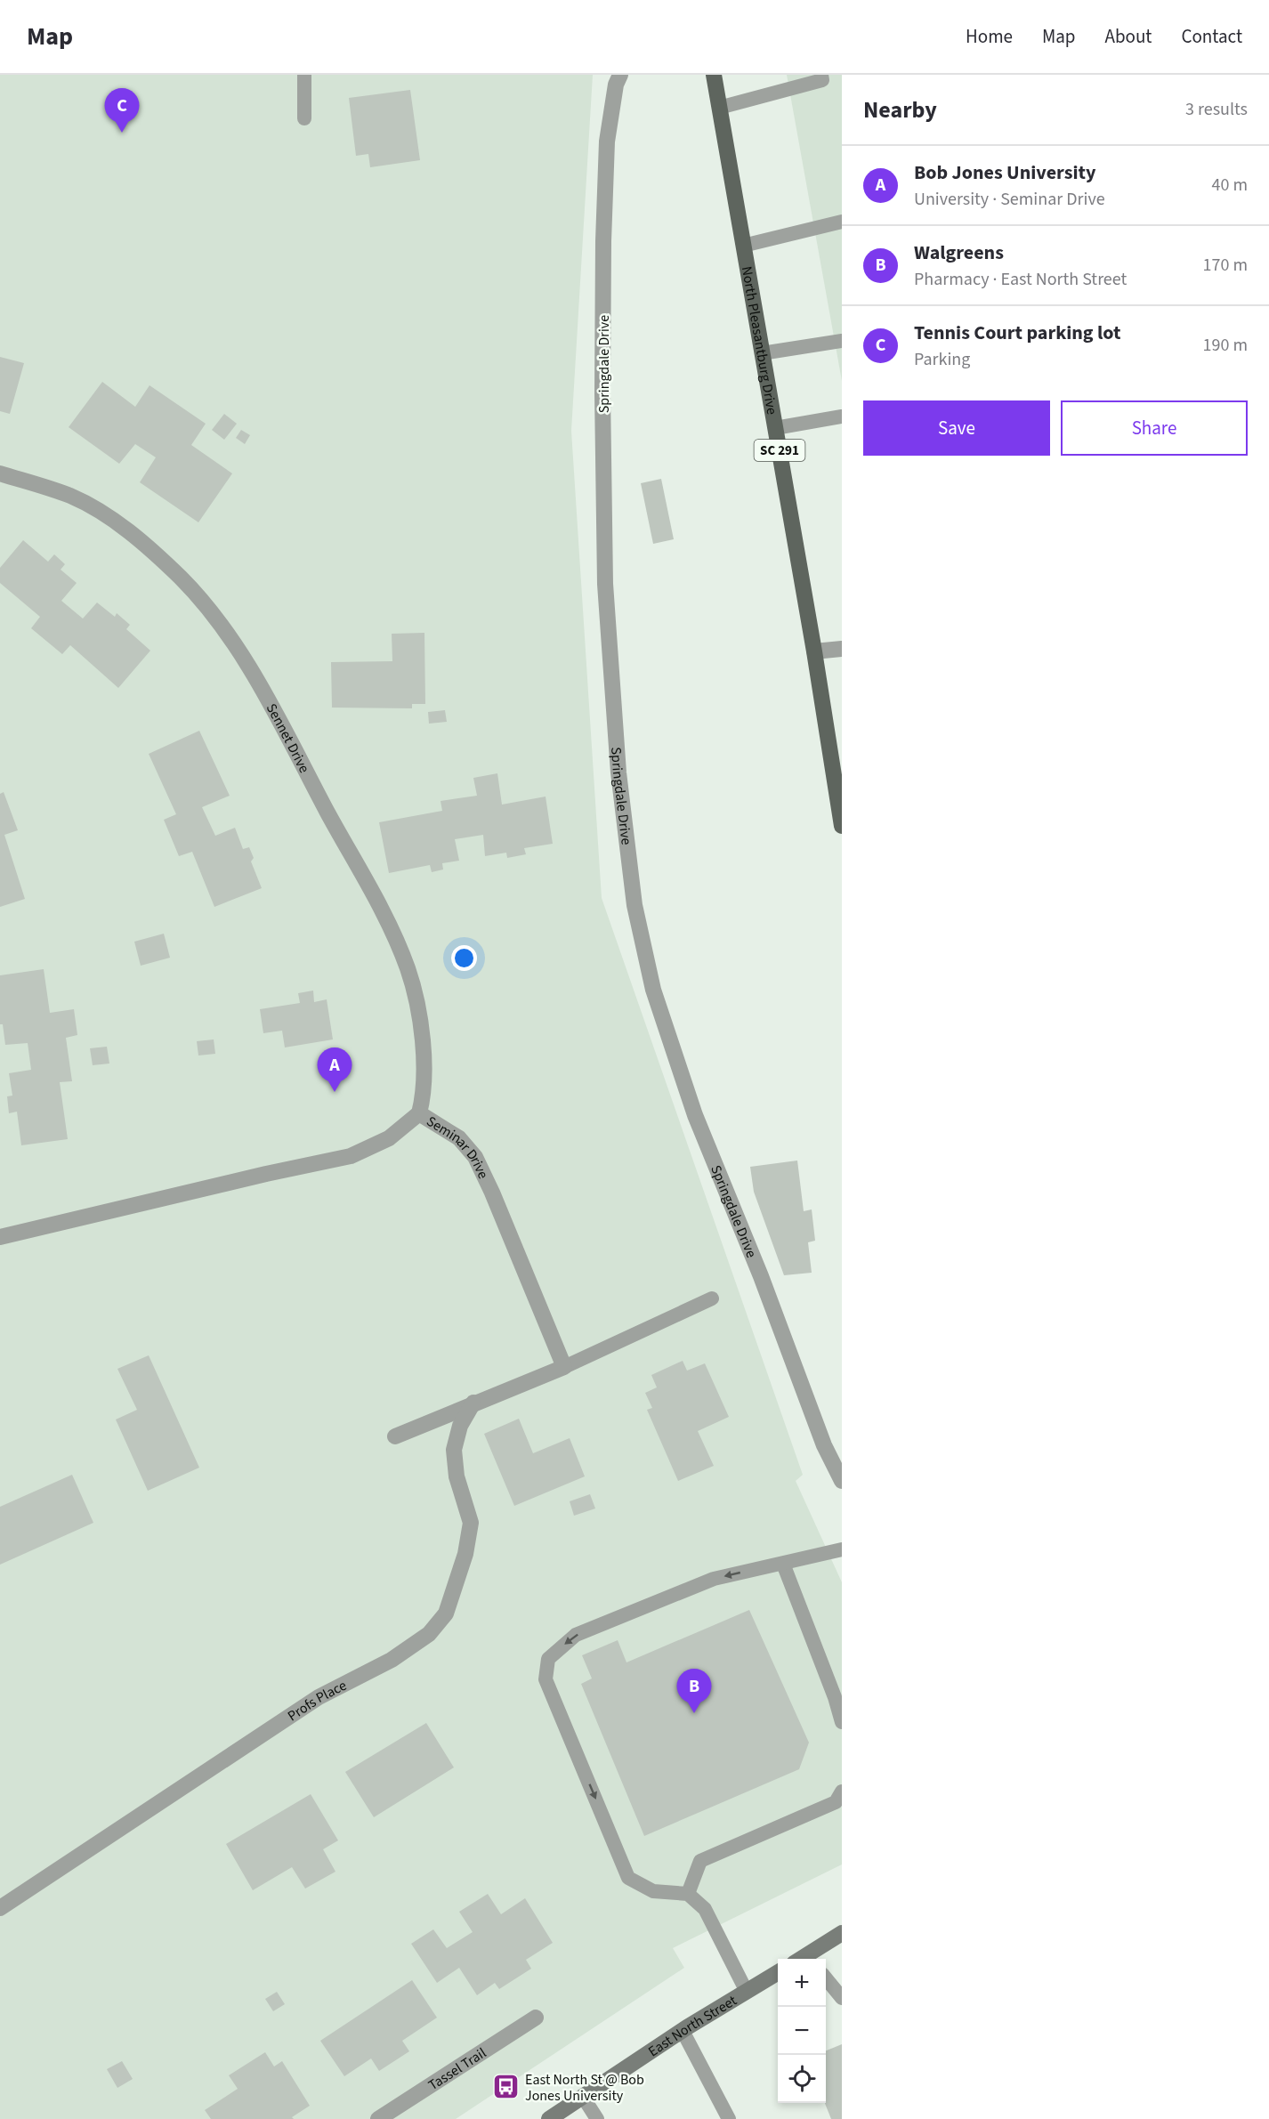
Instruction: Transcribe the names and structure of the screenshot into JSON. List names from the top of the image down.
{
  "streets": {
    "main road": ["North Pleasantburg Drive", "SC 291", "East North Street"],
    "street": [
      "Springdale Drive",
      "Sennet Drive",
      "Seminar Drive",
      "Profs Place",
      "Tassel Trail"
    ]
  },
  "crossings": [
    ["Sennet Drive", "Seminar Drive"]
  ],
  "places": {
    "bus stop": ["East North St @ Bob Jones University"]
  },
  "page": {
    "header": "Map",
    "nav": [
      "Home",
      "Map",
      "About",
      "Contact"
    ],
    "heading": ["Nearby", "3 results"],
    "pins": ["C", "A", "B"],
    "list": [
      {
        "mark": "A",
        "name": "Bob Jones University",
        "note": "University · Seminar Drive",
        "value": "40 m"
      },
      {
        "mark": "B",
        "name": "Walgreens",
        "note": "Pharmacy · East North Street",
        "value": "170 m"
      },
      {
        "mark": "C",
        "name": "Tennis Court parking lot",
        "note": "Parking",
        "value": "190 m"
      }
    ],
    "buttons": ["Save", "Share"],
    "map_buttons": ["+", "−"]
  }
}
